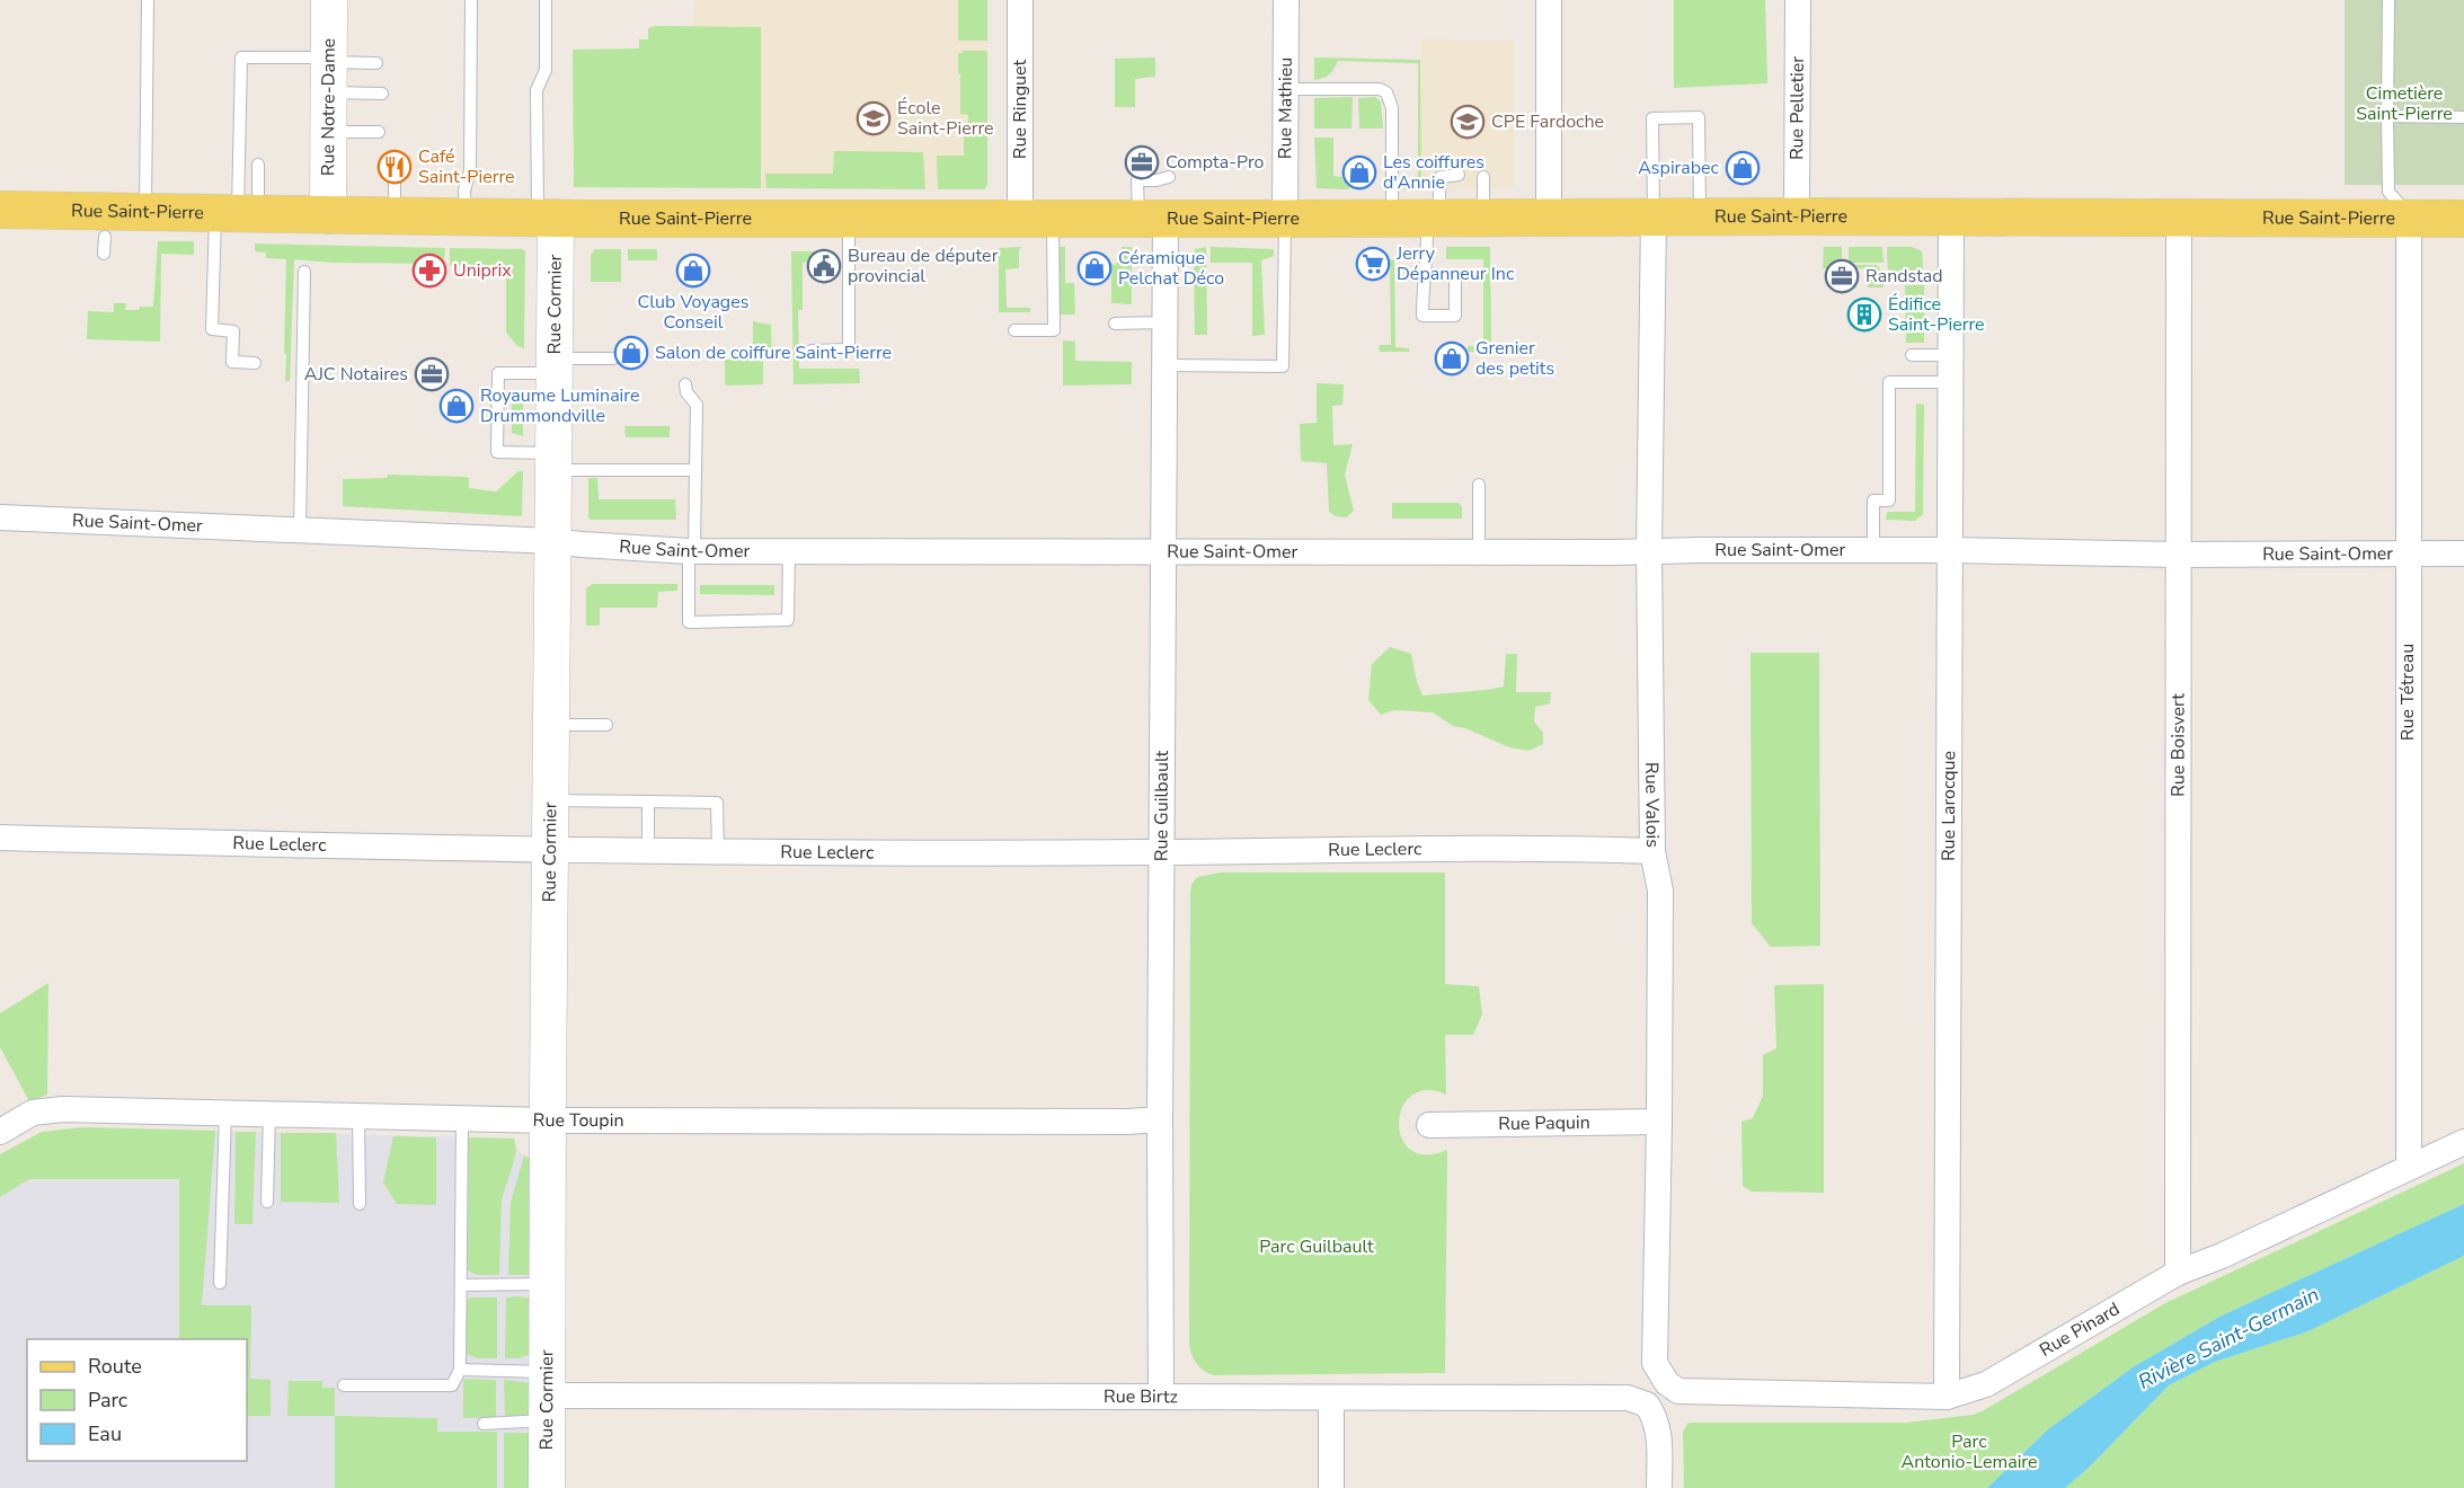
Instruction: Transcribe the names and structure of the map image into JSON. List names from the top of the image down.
{
  "streets": {
    "main road": ["Rue Saint-Pierre"],
    "street": [
      "Rue Notre-Dame",
      "Rue Pelletier",
      "Rue Ringuet",
      "Rue Mathieu",
      "Rue Cormier",
      "Rue Saint-Omer",
      "Rue Tétreau",
      "Rue Boisvert",
      "Rue Valois",
      "Rue Larocque",
      "Rue Guilbault",
      "Rue Leclerc",
      "Rue Toupin",
      "Rue Paquin",
      "Rue Pinard",
      "Rue Birtz"
    ]
  },
  "crossings": [
    ["Rue Notre-Dame", "Rue Saint-Pierre"],
    ["Rue Pelletier", "Rue Saint-Pierre"],
    ["Rue Ringuet", "Rue Saint-Pierre"],
    ["Rue Mathieu", "Rue Saint-Pierre"],
    ["Rue Saint-Pierre", "Rue Cormier"],
    ["Rue Saint-Pierre", "Rue Tétreau"],
    ["Rue Saint-Pierre", "Rue Boisvert"],
    ["Rue Saint-Pierre", "Rue Valois"],
    ["Rue Saint-Pierre", "Rue Larocque"],
    ["Rue Saint-Pierre", "Rue Guilbault"],
    ["Rue Cormier", "Rue Saint-Omer"],
    ["Rue Cormier", "Rue Leclerc"],
    ["Rue Cormier", "Rue Toupin"],
    ["Rue Cormier", "Rue Birtz"],
    ["Rue Saint-Omer", "Rue Tétreau"],
    ["Rue Saint-Omer", "Rue Boisvert"],
    ["Rue Saint-Omer", "Rue Valois"],
    ["Rue Saint-Omer", "Rue Larocque"],
    ["Rue Saint-Omer", "Rue Guilbault"],
    ["Rue Tétreau", "Rue Pinard"],
    ["Rue Boisvert", "Rue Pinard"],
    ["Rue Valois", "Rue Leclerc"],
    ["Rue Valois", "Rue Paquin"],
    ["Rue Valois", "Rue Pinard"],
    ["Rue Larocque", "Rue Pinard"],
    ["Rue Guilbault", "Rue Leclerc"],
    ["Rue Guilbault", "Rue Toupin"],
    ["Rue Guilbault", "Rue Birtz"]
  ],
  "water": ["Rivière Saint-Germain"],
  "parks": ["Cimetière Saint-Pierre", "Parc Guilbault", "Parc Antonio-Lemaire"],
  "places": {
    "school or university": ["École Saint-Pierre", "CPE Fardoche"],
    "office": ["Compta-Pro", "Randstad", "AJC Notaires"],
    "restaurant": ["Café Saint-Pierre"],
    "shop": [
      "Aspirabec",
      "Les coiffures d'Annie",
      "Céramique Pelchat Déco",
      "Club Voyages Conseil",
      "Salon de coiffure Saint-Pierre",
      "Grenier des petits",
      "Royaume Luminaire Drummondville"
    ],
    "supermarket": ["Jerry Dépanneur Inc"],
    "public building": ["Bureau de députer provincial"],
    "pharmacy": ["Uniprix"],
    "building": ["Édifice Saint-Pierre"]
  },
  "legend": ["Route", "Parc", "Eau"]
}
